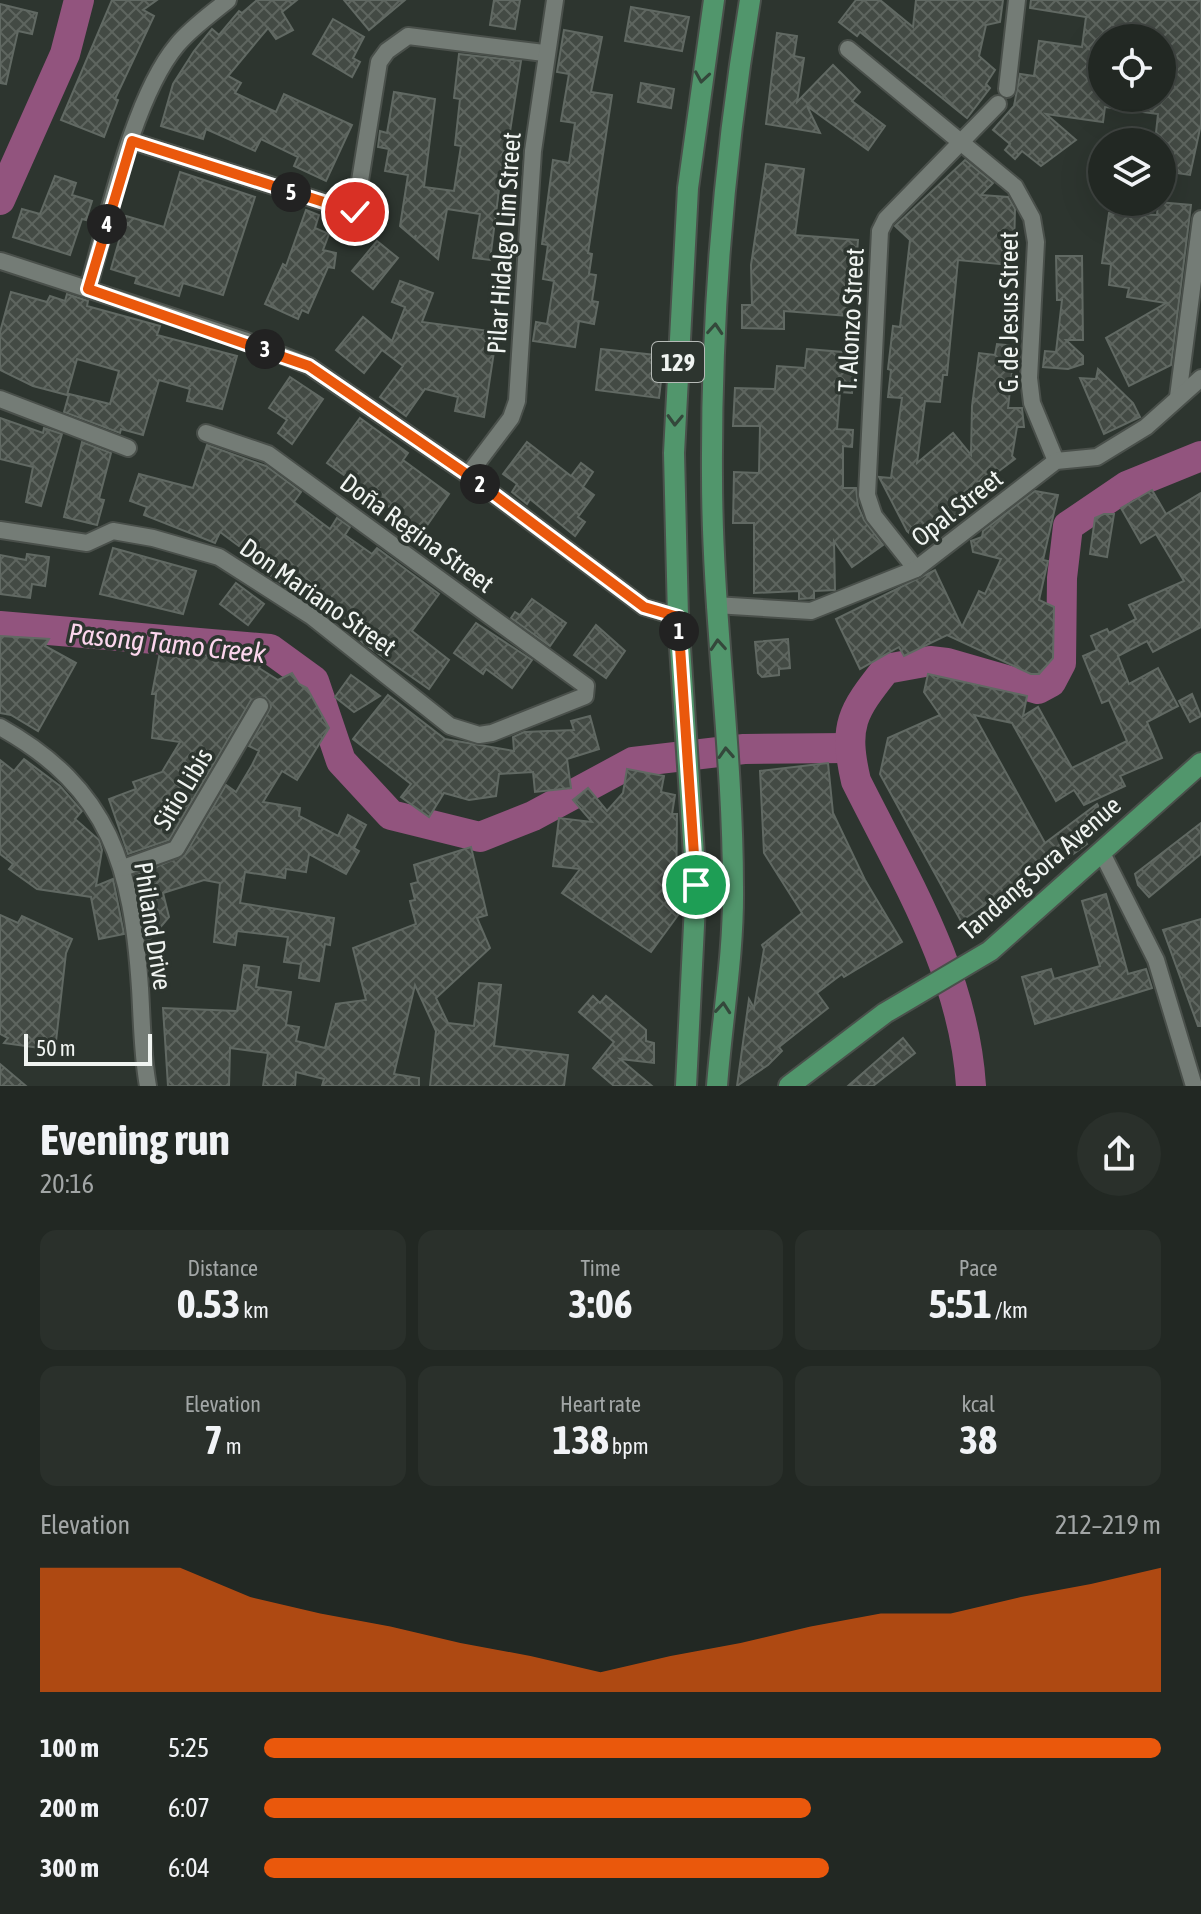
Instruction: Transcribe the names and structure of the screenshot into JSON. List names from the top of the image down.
{
  "streets": {
    "main road": ["129", "Tandang Sora Avenue"],
    "street": [
      "Pilar Hidalgo Lim Street",
      "G. de Jesus Street",
      "T. Alonzo Street",
      "Opal Street",
      "Doña Regina Street",
      "Don Mariano Street",
      "Sitio Libis",
      "Philand Drive"
    ]
  },
  "crossings": [
    ["G. de Jesus Street", "T. Alonzo Street"],
    ["G. de Jesus Street", "Opal Street"],
    ["T. Alonzo Street", "Opal Street"],
    ["129", "Opal Street"],
    ["Doña Regina Street", "Don Mariano Street"],
    ["Sitio Libis", "Philand Drive"]
  ],
  "water": ["Pasong Tamo Creek"],
  "scale_bar": "50 m",
  "page": {
    "pins": [
      "5",
      "4",
      "3",
      "2",
      "1"
    ],
    "scale": "50 m",
    "heading": ["Evening run", "20:16"],
    "stats": [
      ["Distance", "0.53 km"],
      ["Time", "3:06"],
      ["Pace", "5:51 /km"],
      ["Elevation", "7 m"],
      ["Heart rate", "138 bpm"],
      ["kcal", "38"]
    ],
    "chart": ["Elevation", "212–219 m"],
    "list": [
      {
        "name": "100 m",
        "note": "5:25"
      },
      {
        "name": "200 m",
        "note": "6:07"
      },
      {
        "name": "300 m",
        "note": "6:04"
      }
    ]
  }
}
